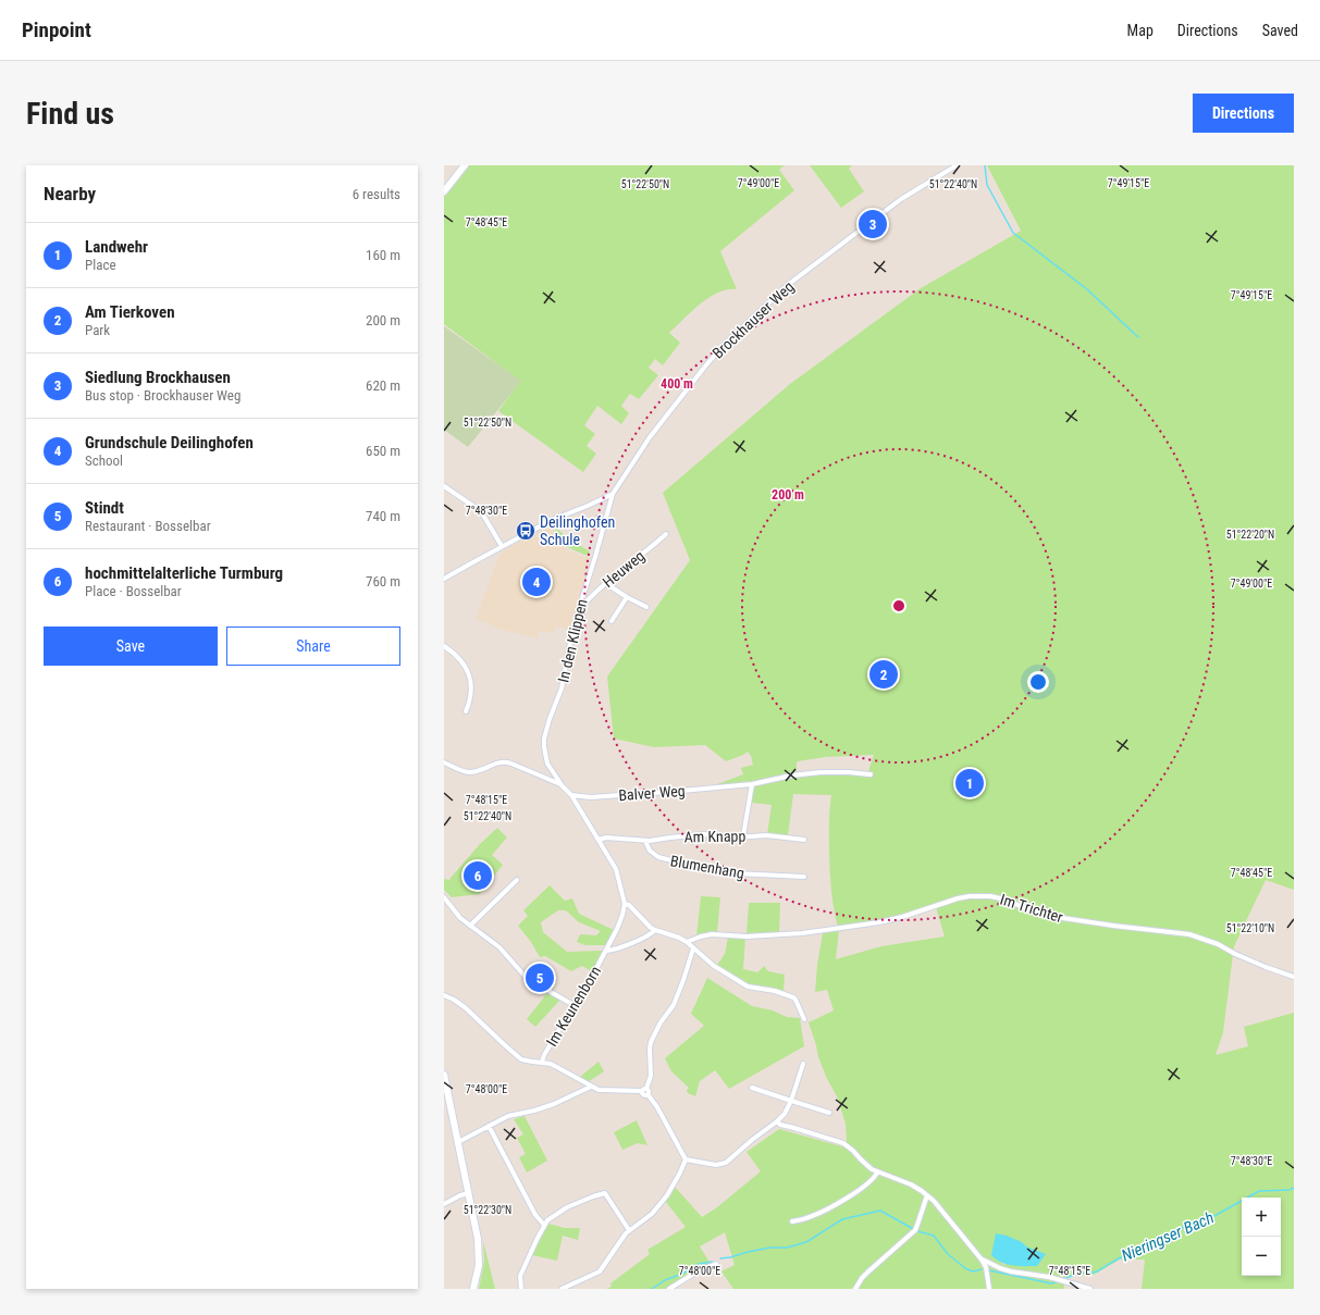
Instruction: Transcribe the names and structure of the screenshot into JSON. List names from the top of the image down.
{
  "streets": {
    "street": [
      "Brockhauser Weg",
      "Heuweg",
      "In den Klippen",
      "Balver Weg",
      "Am Knapp",
      "Blumenhang",
      "Im Trichter",
      "Im Keunenborn"
    ]
  },
  "crossings": [
    ["Brockhauser Weg", "In den Klippen"],
    ["Heuweg", "In den Klippen"],
    ["Am Knapp", "Blumenhang"]
  ],
  "water": ["Nieringser Bach"],
  "places": {
    "bus stop": ["Deilinghofen Schule"]
  },
  "page": {
    "header": "Pinpoint",
    "nav": ["Map", "Directions", "Saved"],
    "buttons": [
      "Directions",
      ["Save", "Share"]
    ],
    "title": "Find us",
    "heading": ["Nearby", "6 results"],
    "pins": [
      "3",
      "4",
      "2",
      "1",
      "6",
      "5"
    ],
    "list": [
      {
        "mark": "1",
        "name": "Landwehr",
        "note": "Place",
        "value": "160 m"
      },
      {
        "mark": "2",
        "name": "Am Tierkoven",
        "note": "Park",
        "value": "200 m"
      },
      {
        "mark": "3",
        "name": "Siedlung Brockhausen",
        "note": "Bus stop · Brockhauser Weg",
        "value": "620 m"
      },
      {
        "mark": "4",
        "name": "Grundschule Deilinghofen",
        "note": "School",
        "value": "650 m"
      },
      {
        "mark": "5",
        "name": "Stindt",
        "note": "Restaurant · Bosselbar",
        "value": "740 m"
      },
      {
        "mark": "6",
        "name": "hochmittelalterliche Turmburg",
        "note": "Place · Bosselbar",
        "value": "760 m"
      }
    ],
    "map_buttons": ["+", "−"]
  },
  "coordinates": [
    "7°49'00\"E",
    "7°49'15\"E",
    "51°22'50\"N",
    "51°22'40\"N",
    "7°48'45\"E",
    "7°48'30\"E",
    "51°22'20\"N",
    "7°48'15\"E",
    "51°22'10\"N",
    "7°48'00\"E",
    "51°22'30\"N"
  ],
  "rings": ["400 m", "200 m"]
}
